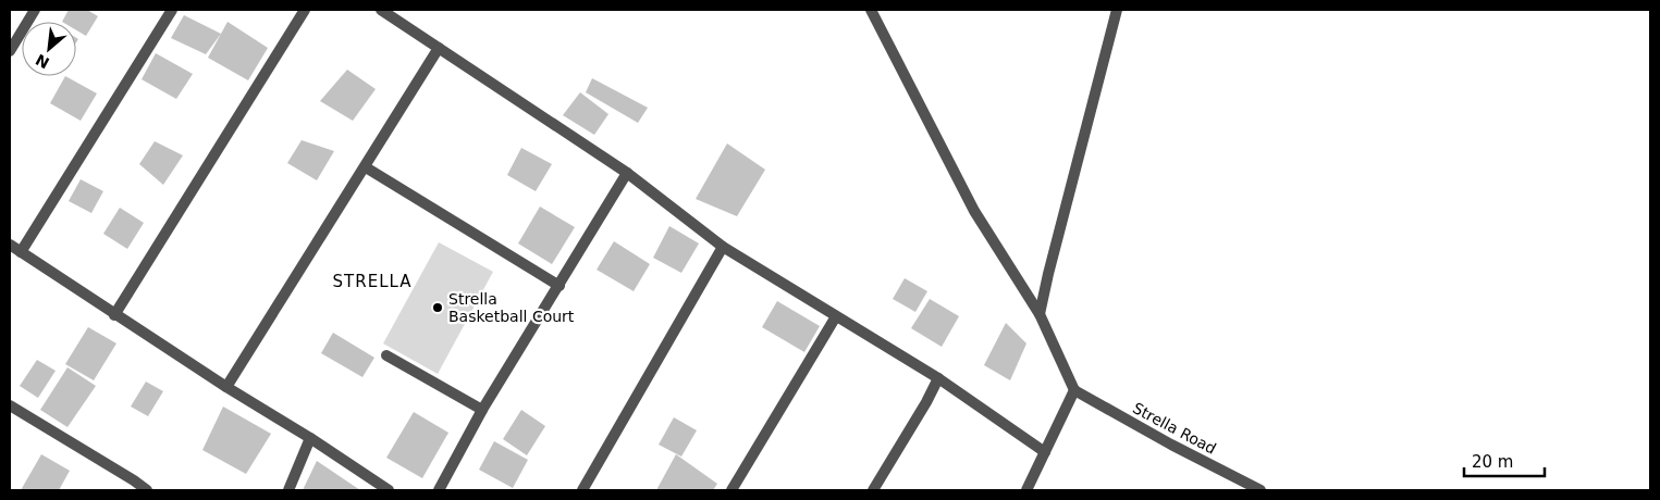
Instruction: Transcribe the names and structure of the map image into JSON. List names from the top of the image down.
{
  "streets": {
    "street": ["Strella Road"]
  },
  "districts": ["STRELLA"],
  "places": ["Strella Basketball Court"],
  "scale_bar": "20 m",
  "north": "bottom left"
}
